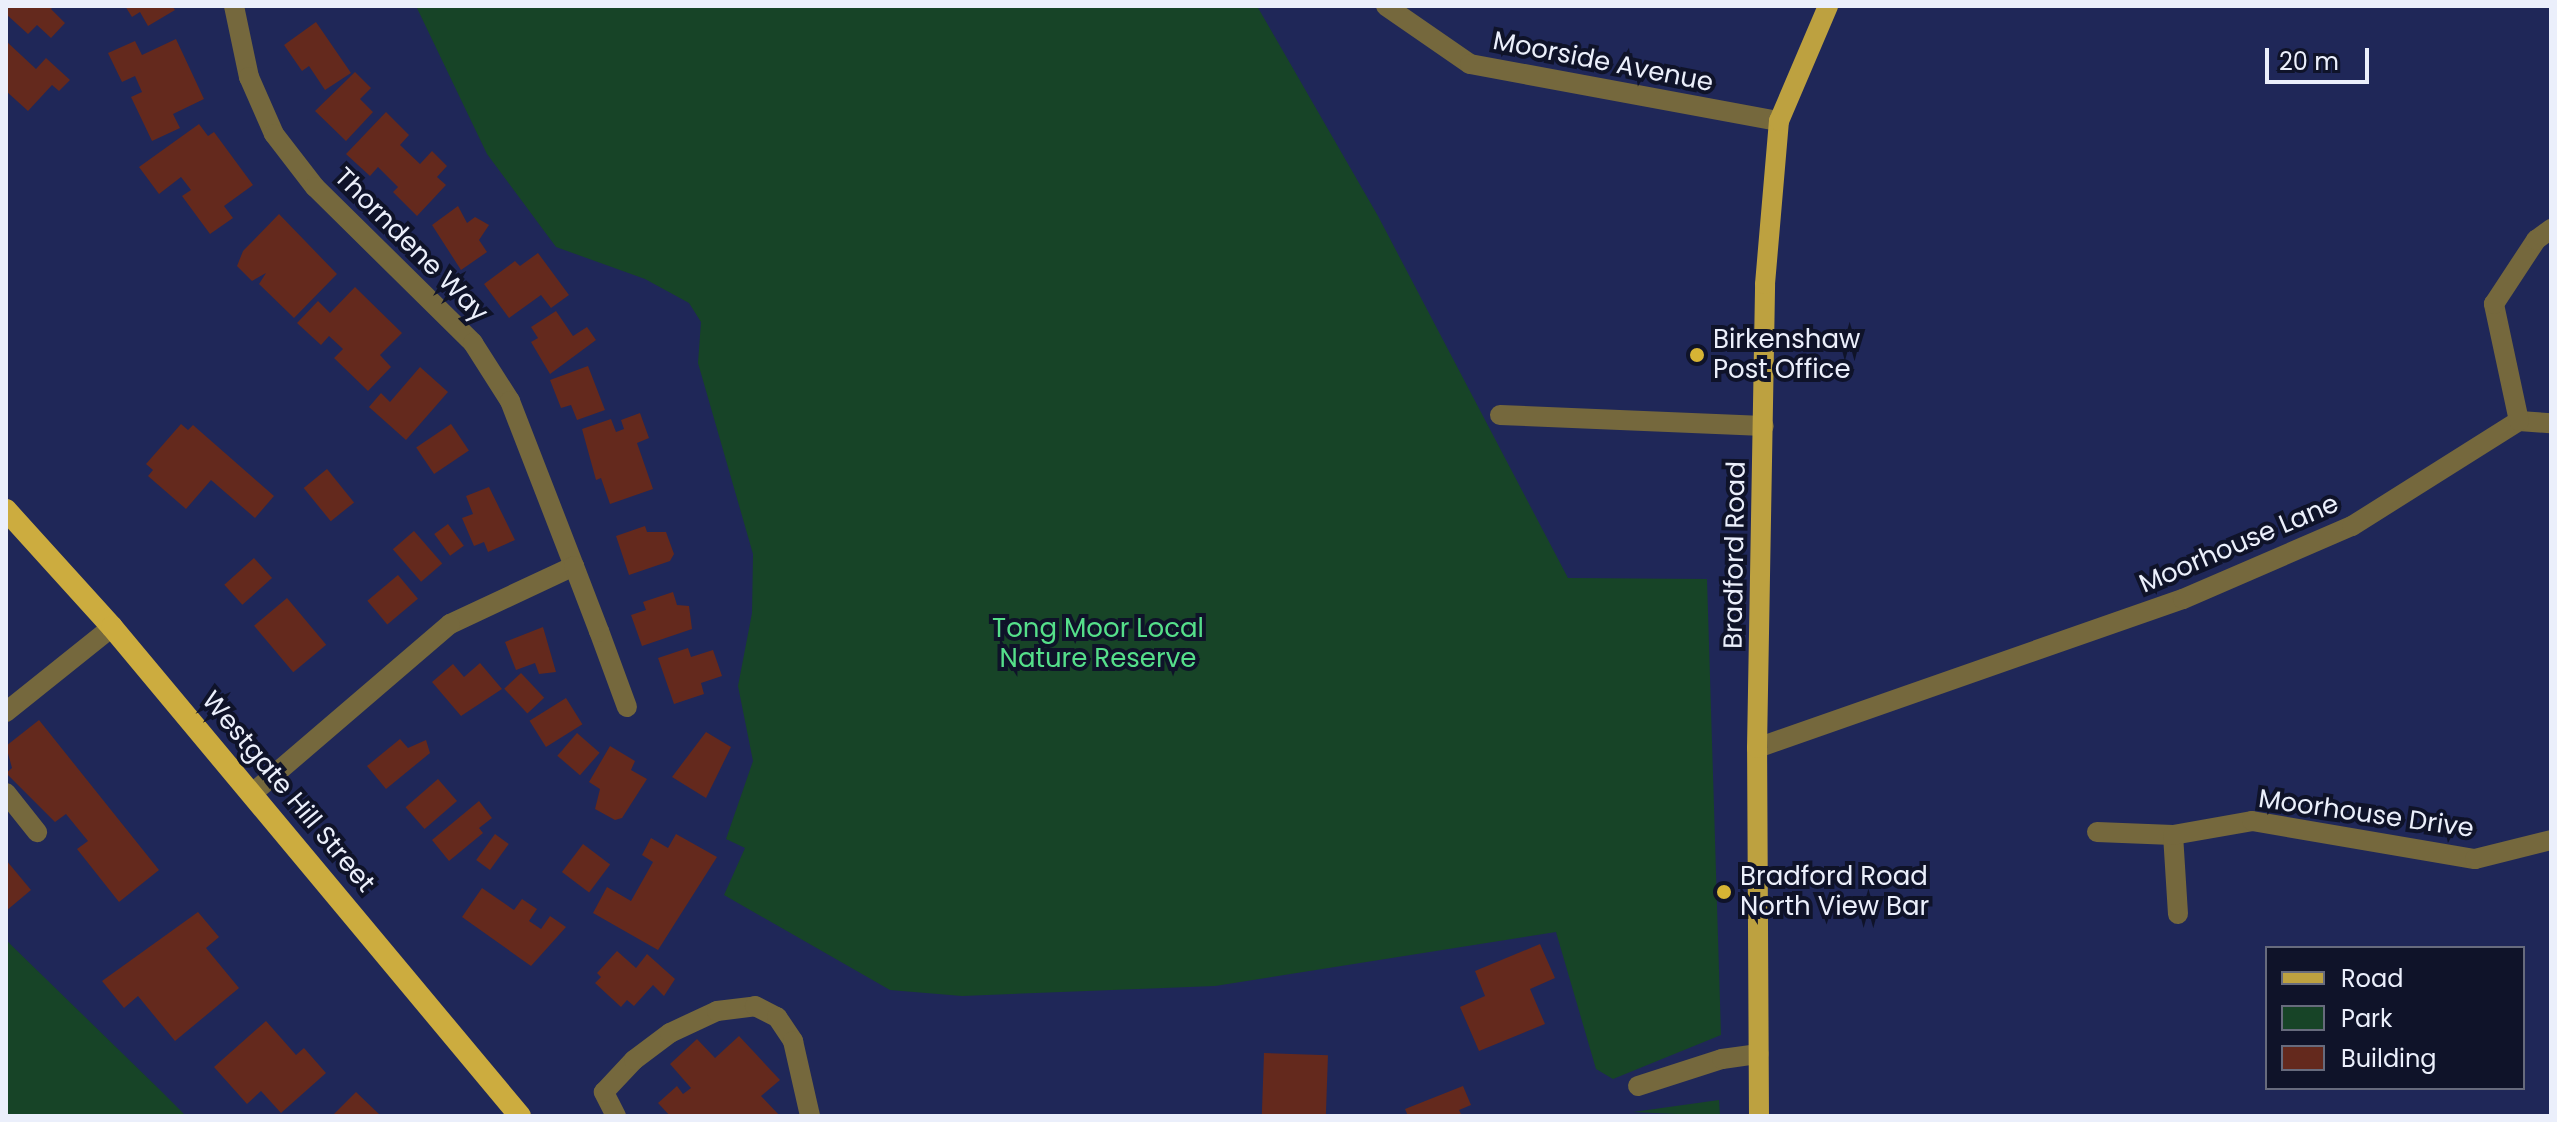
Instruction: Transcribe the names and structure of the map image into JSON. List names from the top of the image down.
{
  "streets": {
    "highway": ["Westgate Hill Street"],
    "main road": ["Bradford Road"],
    "street": [
      "Moorside Avenue",
      "Thorndene Way",
      "Moorhouse Lane",
      "Moorhouse Drive"
    ]
  },
  "crossings": [
    ["Moorside Avenue", "Bradford Road"],
    ["Moorhouse Lane", "Bradford Road"]
  ],
  "parks": ["Tong Moor Local Nature Reserve"],
  "places": ["Birkenshaw Post Office", "Bradford Road North View Bar"],
  "legend": ["Road", "Park", "Building"],
  "scale_bar": "20 m"
}
